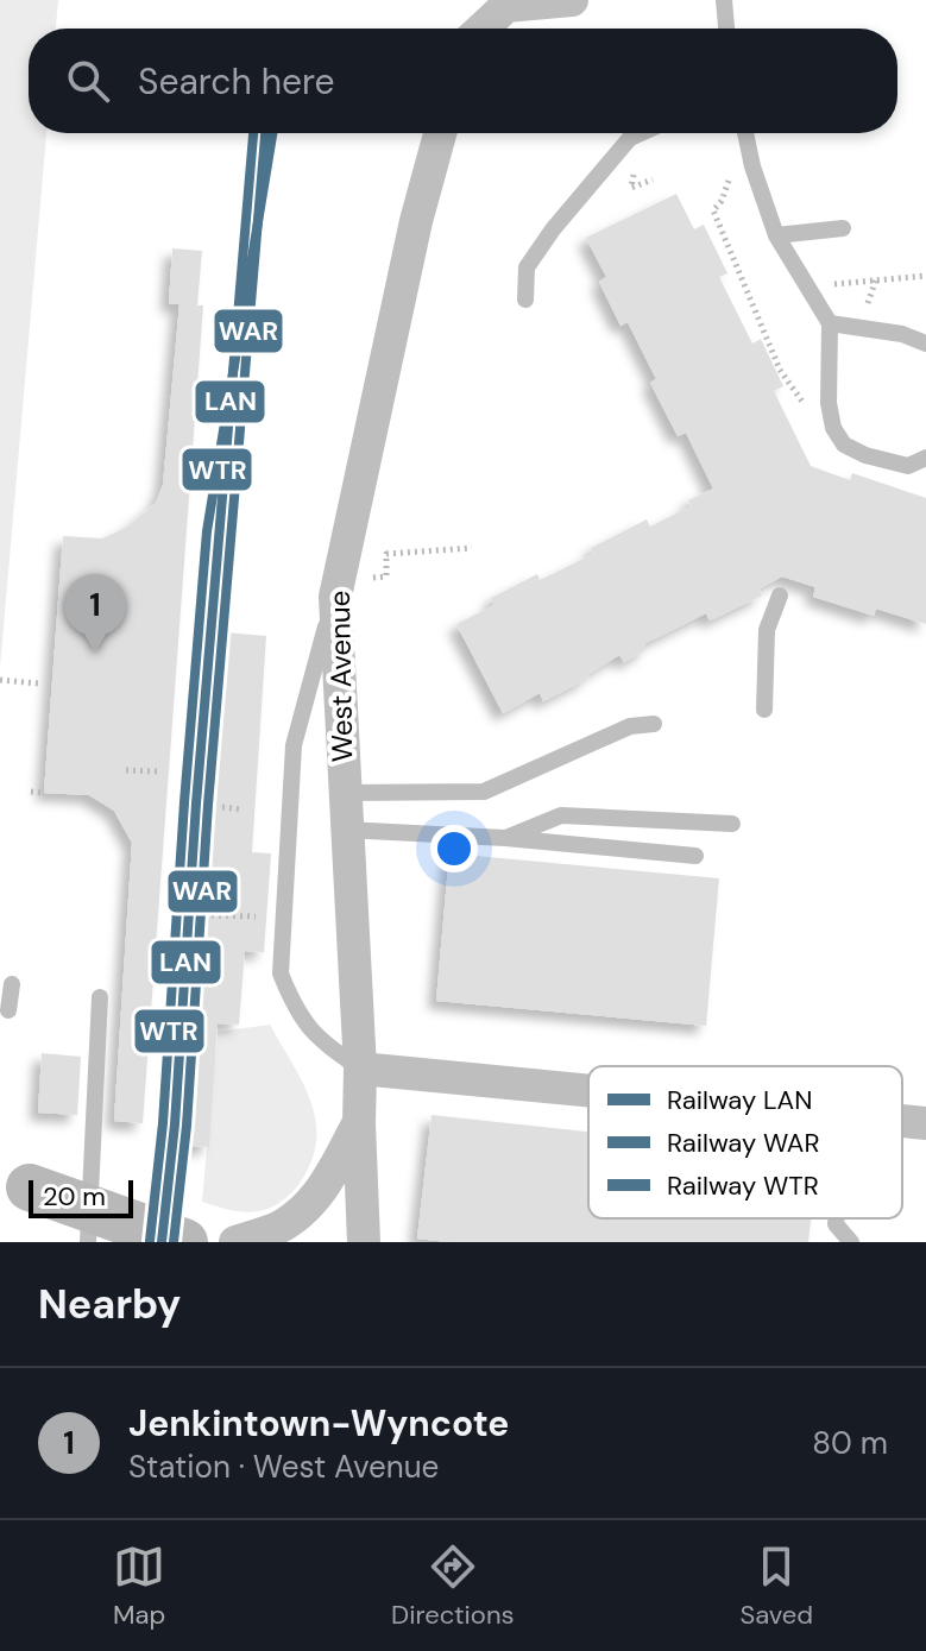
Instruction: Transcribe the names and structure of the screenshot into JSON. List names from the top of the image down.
{
  "streets": {
    "street": ["West Avenue"]
  },
  "lines": ["rail line LAN", "rail line WAR", "rail line WTR"],
  "legend": ["Railway LAN", "Railway WAR", "Railway WTR"],
  "scale_bar": "20 m",
  "page": {
    "search": "Search here",
    "pins": "1",
    "scale": "20 m",
    "heading": "Nearby",
    "list": [
      {
        "mark": "1",
        "name": "Jenkintown-Wyncote",
        "note": "Station · West Avenue",
        "value": "80 m"
      }
    ],
    "nav": ["Map", "Directions", "Saved"]
  }
}
